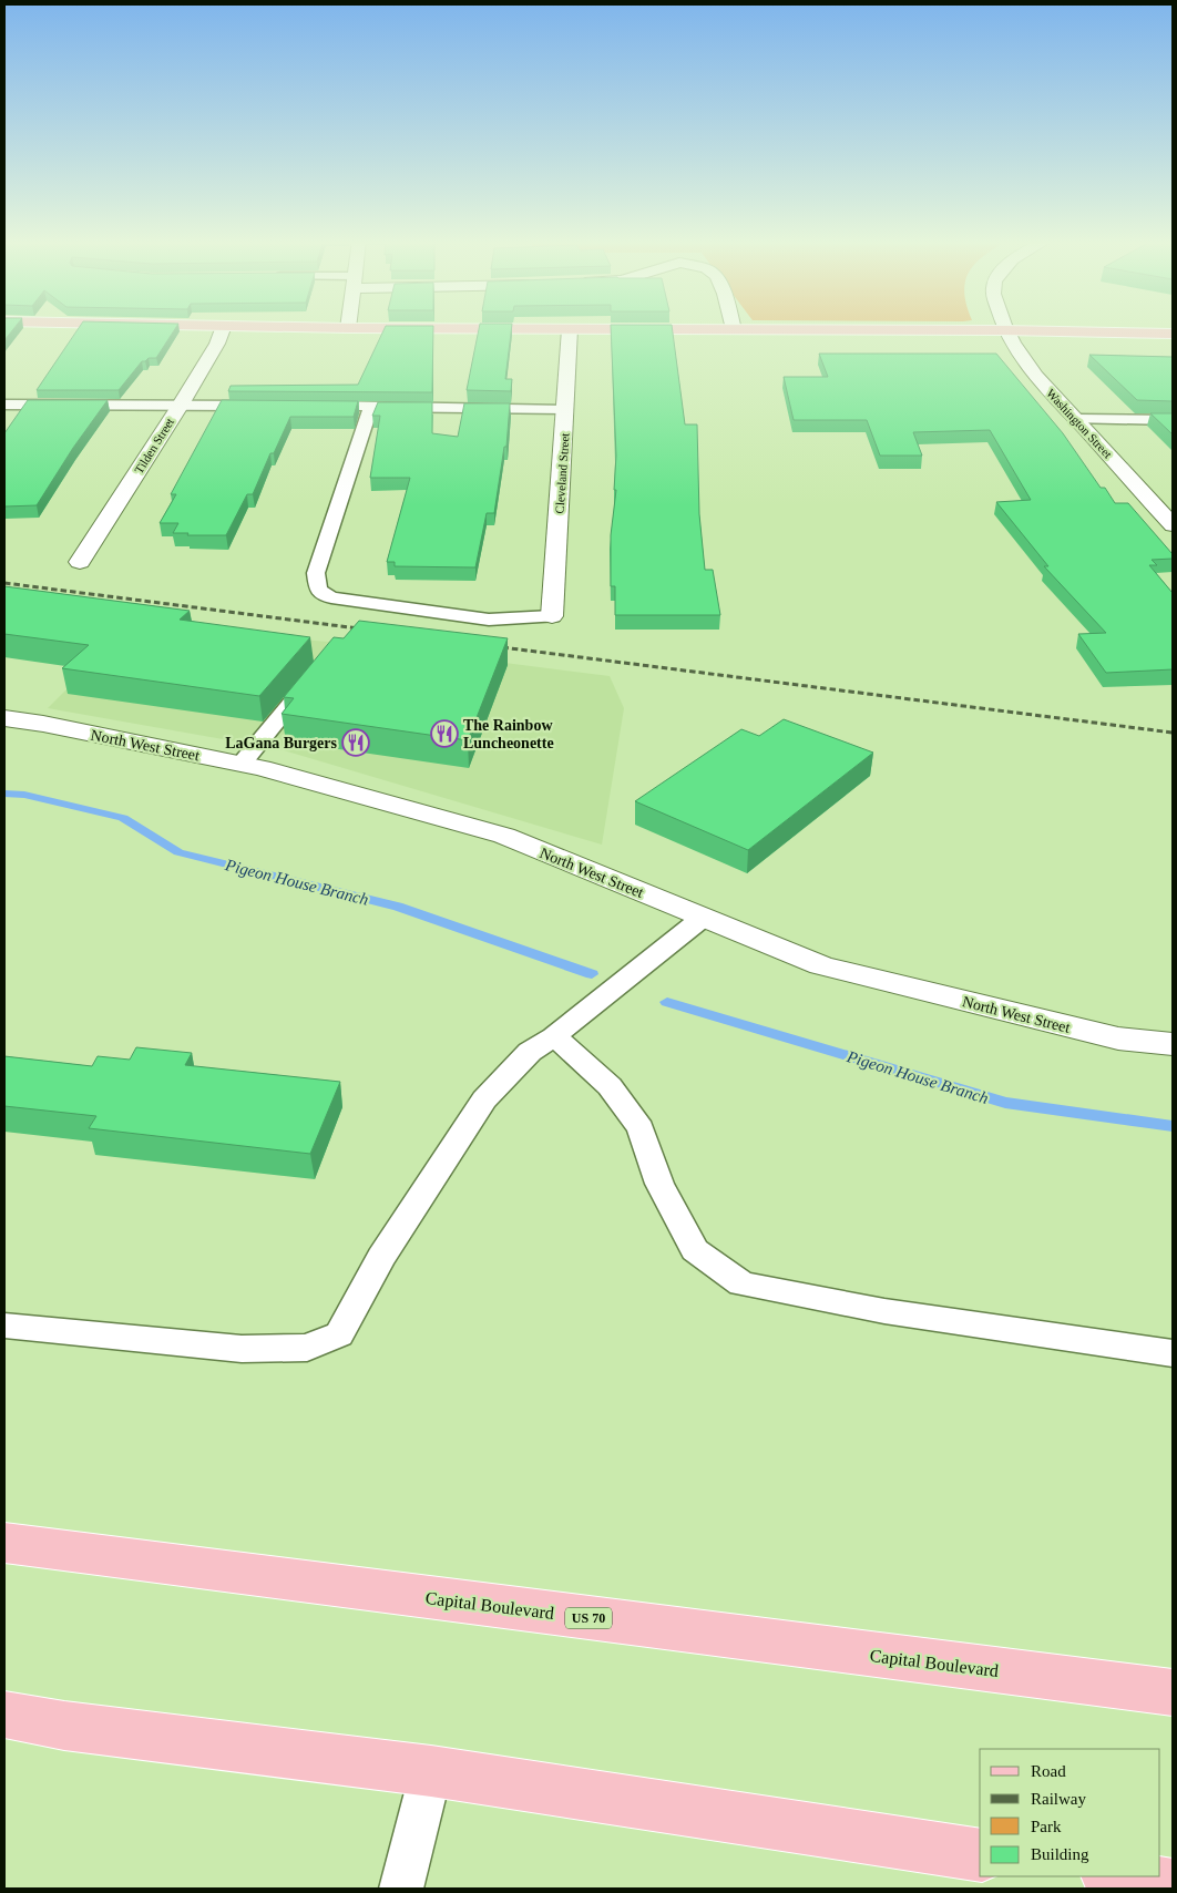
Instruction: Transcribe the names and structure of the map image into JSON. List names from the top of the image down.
{
  "streets": {
    "main road": ["Capital Boulevard", "US 70"],
    "street": [
      "Washington Street",
      "Tilden Street",
      "Cleveland Street",
      "North West Street"
    ]
  },
  "water": ["Pigeon House Branch"],
  "places": {
    "restaurant": ["The Rainbow Luncheonette", "LaGana Burgers"]
  },
  "legend": [
    "Road",
    "Railway",
    "Park",
    "Building"
  ]
}
